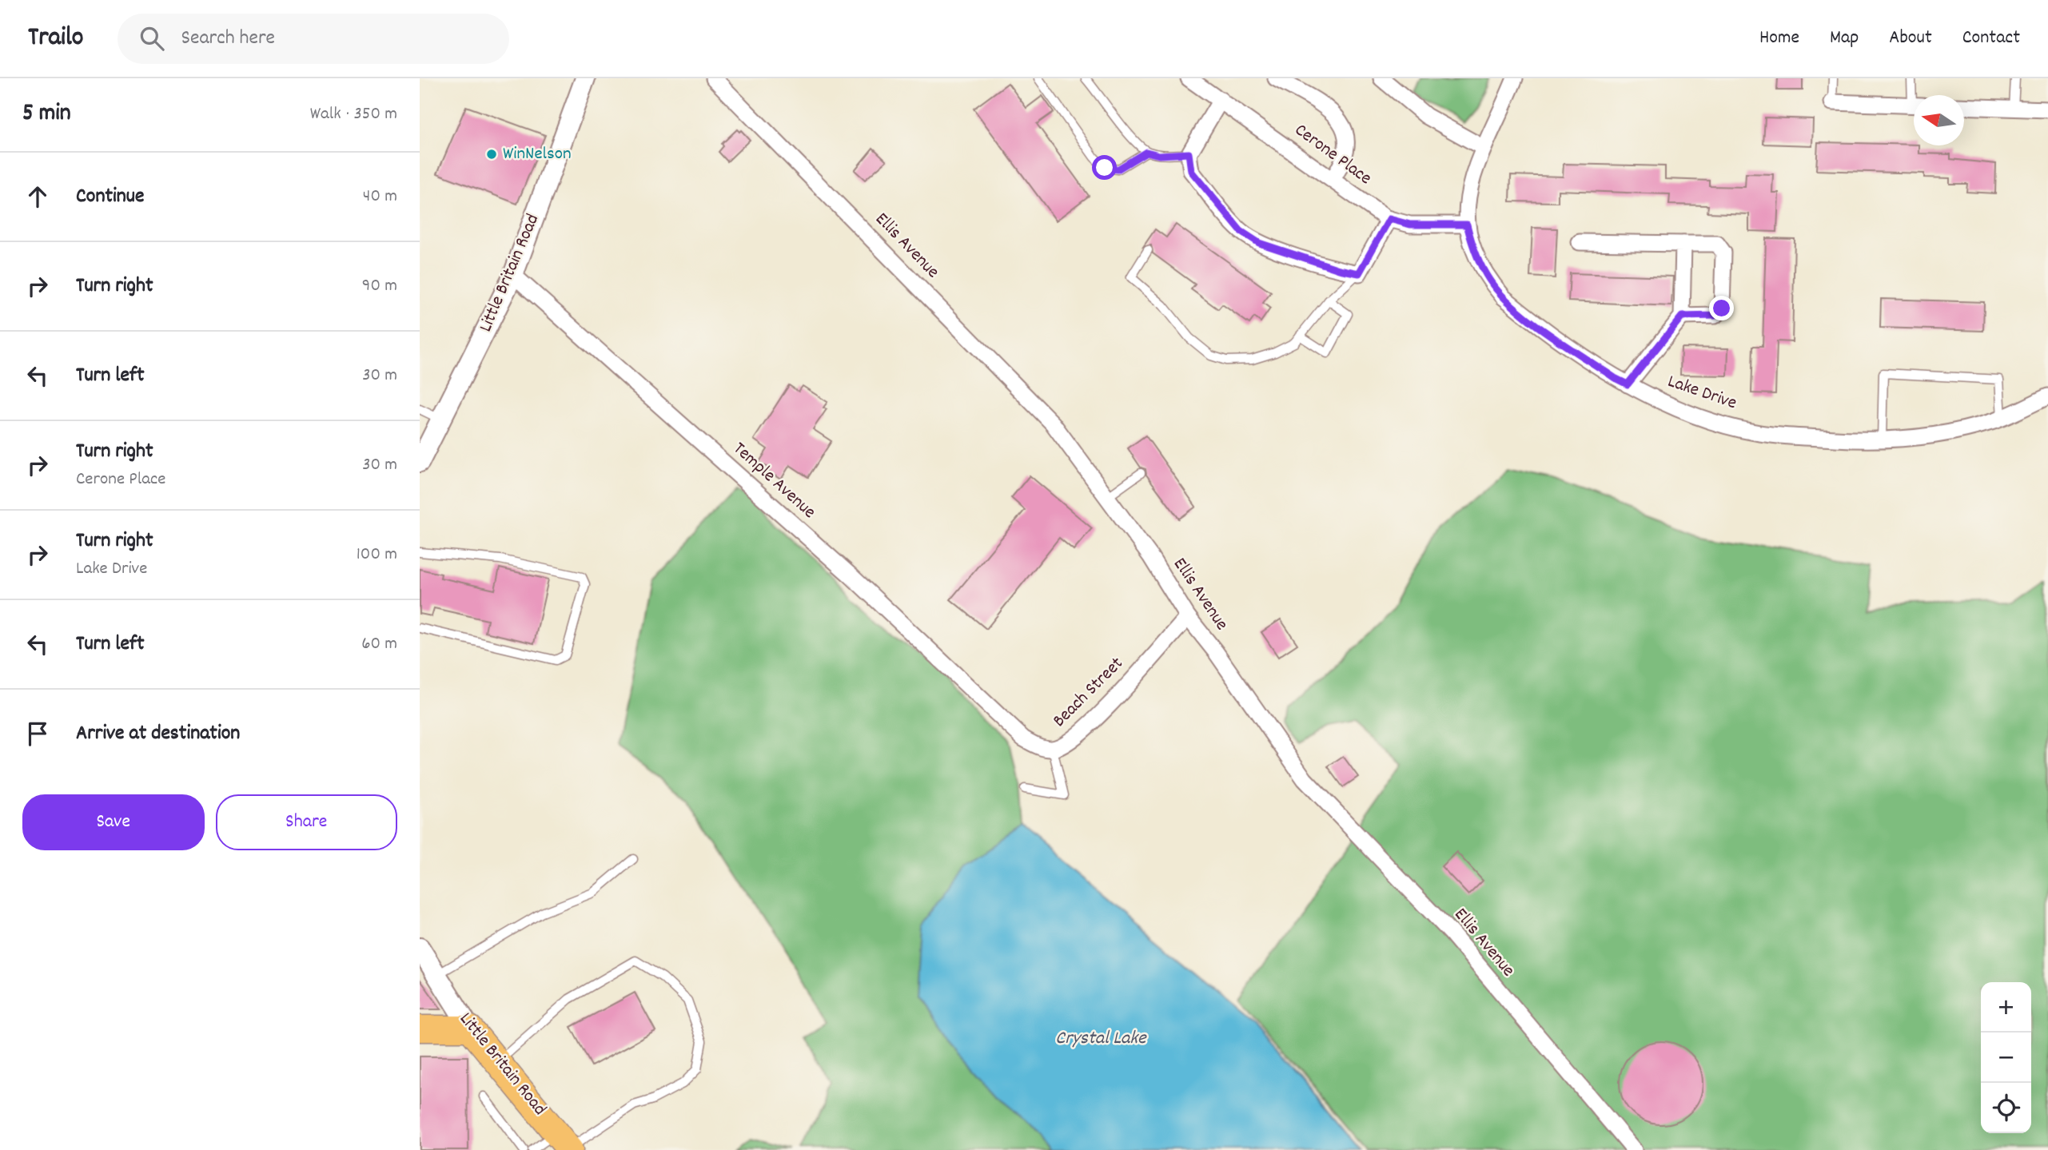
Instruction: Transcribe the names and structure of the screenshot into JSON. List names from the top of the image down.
{
  "streets": {
    "main road": ["Little Britain Road"],
    "street": [
      "Cerone Place",
      "Ellis Avenue",
      "Lake Drive",
      "Temple Avenue",
      "Beach Street"
    ]
  },
  "crossings": [
    ["Cerone Place", "Lake Drive"],
    ["Ellis Avenue", "Beach Street"],
    ["Little Britain Road", "Temple Avenue"],
    ["Temple Avenue", "Beach Street"]
  ],
  "water": ["Crystal Lake"],
  "places": ["WinNelson"],
  "north": "left",
  "page": {
    "header": "Trailo",
    "search": "Search here",
    "nav": [
      "Home",
      "Map",
      "About",
      "Contact"
    ],
    "heading": ["5 min", "Walk · 350 m"],
    "list": [
      ["Continue", "40 m"],
      ["Turn right", "90 m"],
      ["Turn left", "30 m"],
      ["Turn right", "Cerone Place", "30 m"],
      ["Turn right", "Lake Drive", "100 m"],
      ["Turn left", "60 m"],
      "Arrive at destination"
    ],
    "buttons": ["Save", "Share"],
    "map_buttons": ["+", "−"]
  }
}
